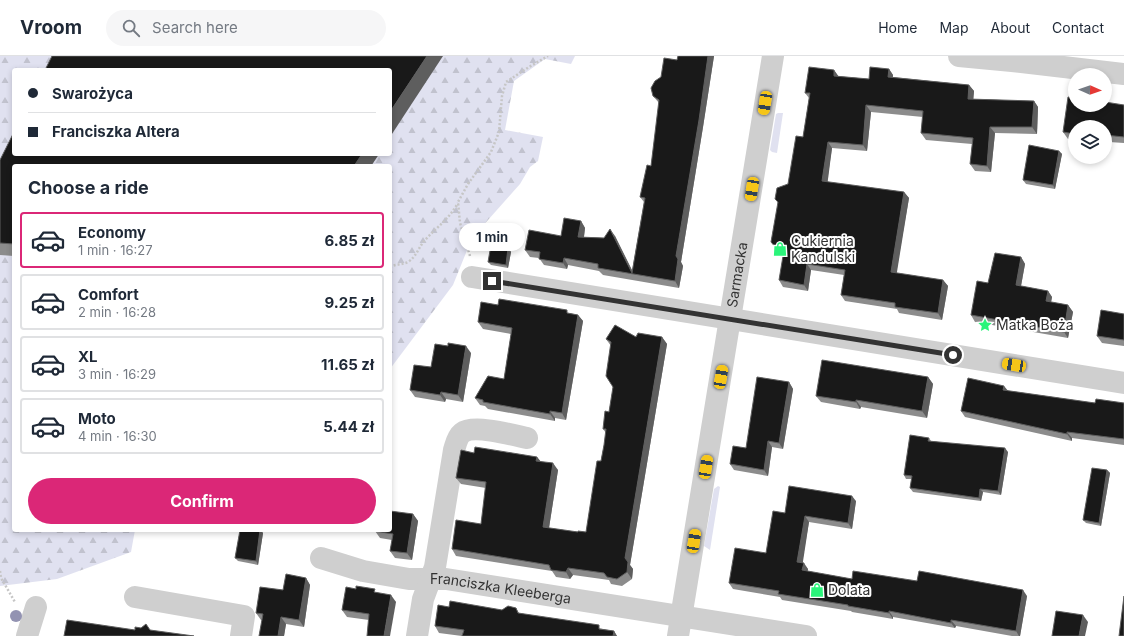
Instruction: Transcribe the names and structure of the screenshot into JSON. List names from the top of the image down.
{
  "streets": {
    "street": ["Sarmacka", "Franciszka Kleeberga"]
  },
  "crossings": [
    ["Sarmacka", "Franciszka Kleeberga"]
  ],
  "places": {
    "shop": ["Cukiernia Kandulski", "Dolata"],
    "place": ["Matka Boża"]
  },
  "north": "right",
  "page": {
    "header": "Vroom",
    "search": "Search here",
    "nav": [
      "Home",
      "Map",
      "About",
      "Contact"
    ],
    "banner": ["Swarożyca", "Franciszka Altera"],
    "heading": "Choose a ride",
    "list": [
      {
        "name": "Economy",
        "note": "1 min · 16:27",
        "value": "6.85 zł"
      },
      {
        "name": "Comfort",
        "note": "2 min · 16:28",
        "value": "9.25 zł"
      },
      {
        "name": "XL",
        "note": "3 min · 16:29",
        "value": "11.65 zł"
      },
      {
        "name": "Moto",
        "note": "4 min · 16:30",
        "value": "5.44 zł"
      }
    ],
    "bubble": "1 min",
    "buttons": "Confirm"
  }
}
